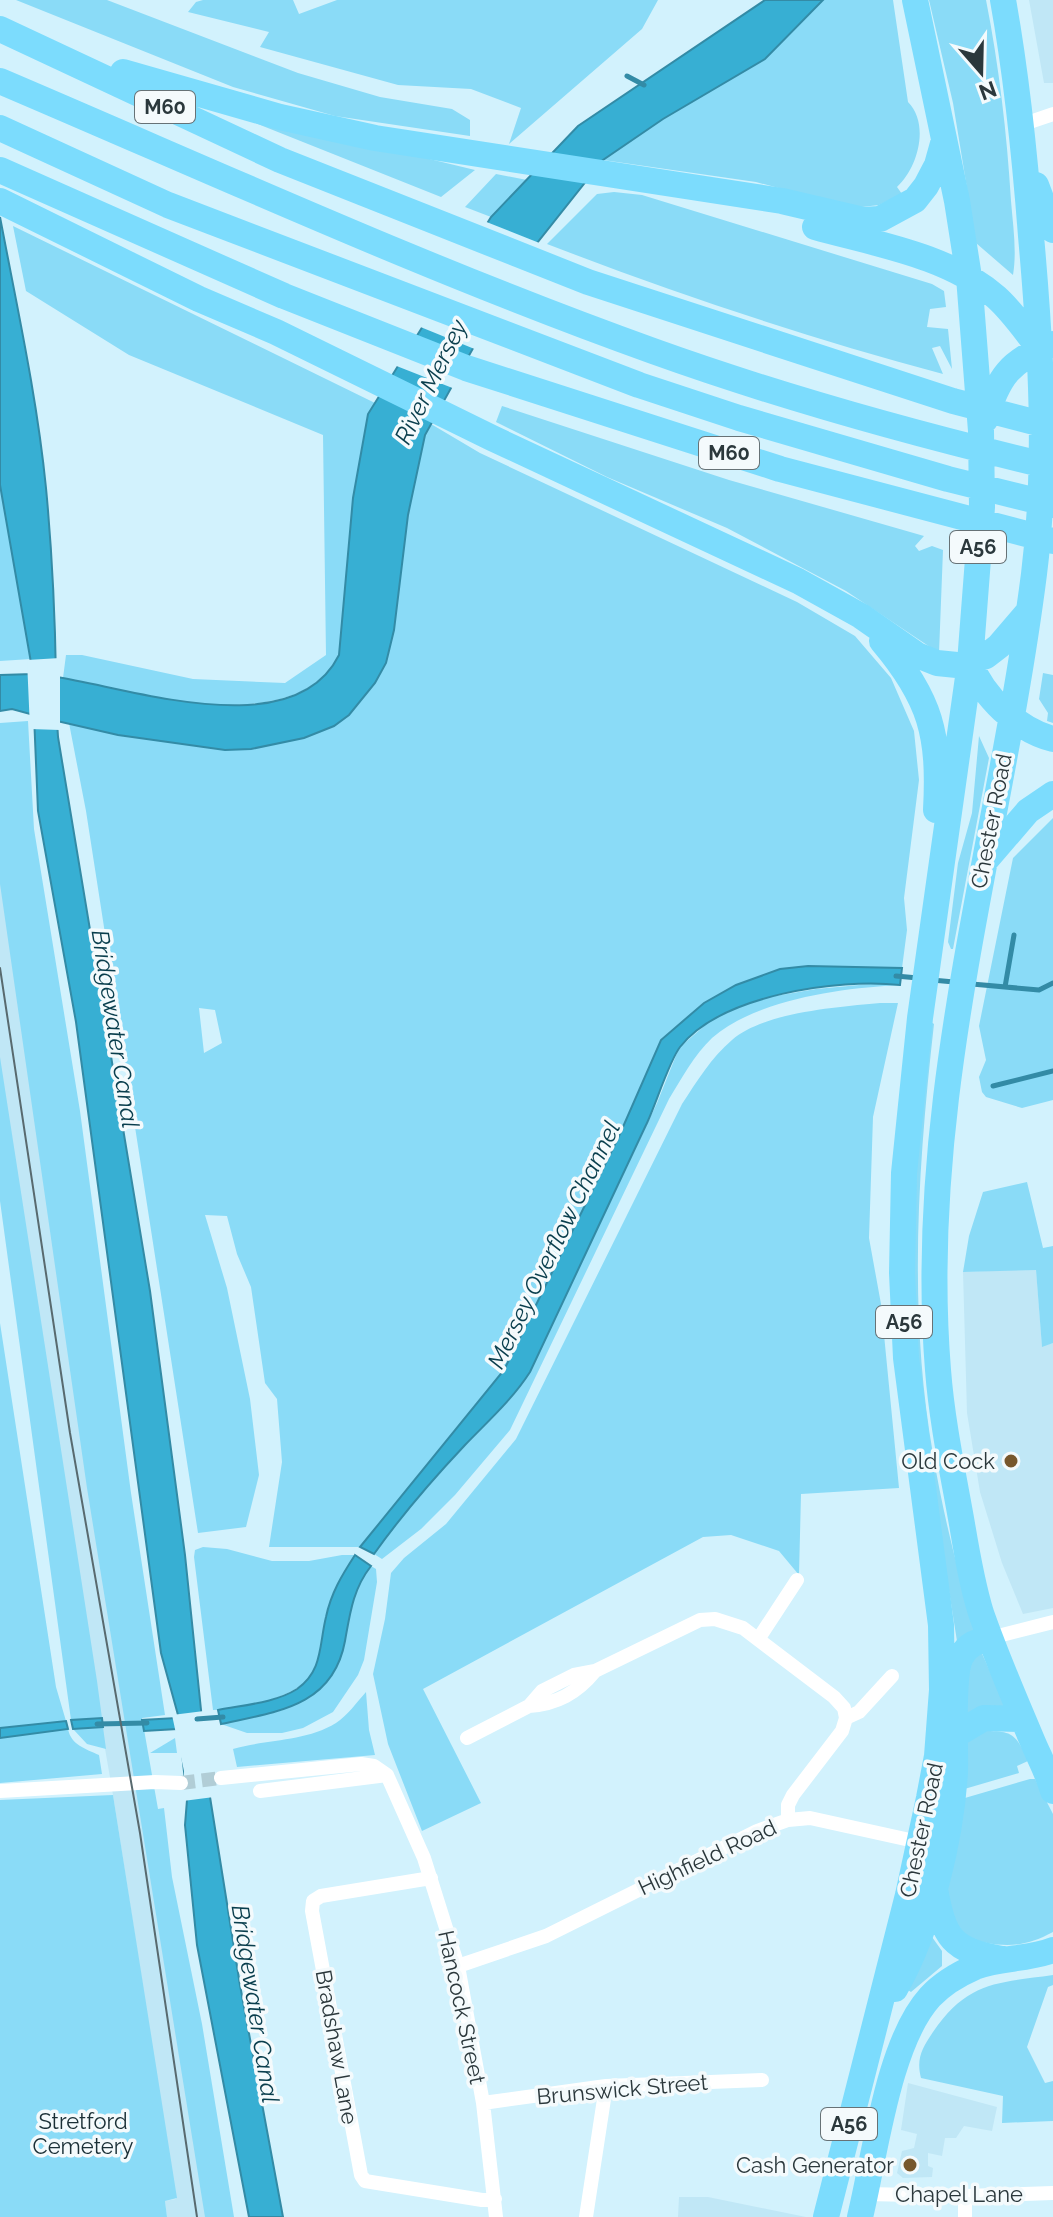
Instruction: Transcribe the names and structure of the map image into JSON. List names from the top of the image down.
{
  "streets": {
    "highway": ["M60", "A56", "Chester Road"],
    "street": [
      "Highfield Road",
      "Hancock Street",
      "Bradshaw Lane",
      "Brunswick Street",
      "Chapel Lane"
    ]
  },
  "crossings": [
    ["M60", "Chester Road"],
    ["A56", "Chester Road"],
    ["Chester Road", "Chapel Lane"],
    ["Highfield Road", "Hancock Street"],
    ["Hancock Street", "Bradshaw Lane"],
    ["Hancock Street", "Brunswick Street"]
  ],
  "water": ["River Mersey", "Bridgewater Canal", "Mersey Overflow Channel"],
  "parks": ["Stretford Cemetery"],
  "places": ["Old Cock", "Cash Generator"],
  "north": "bottom"
}
